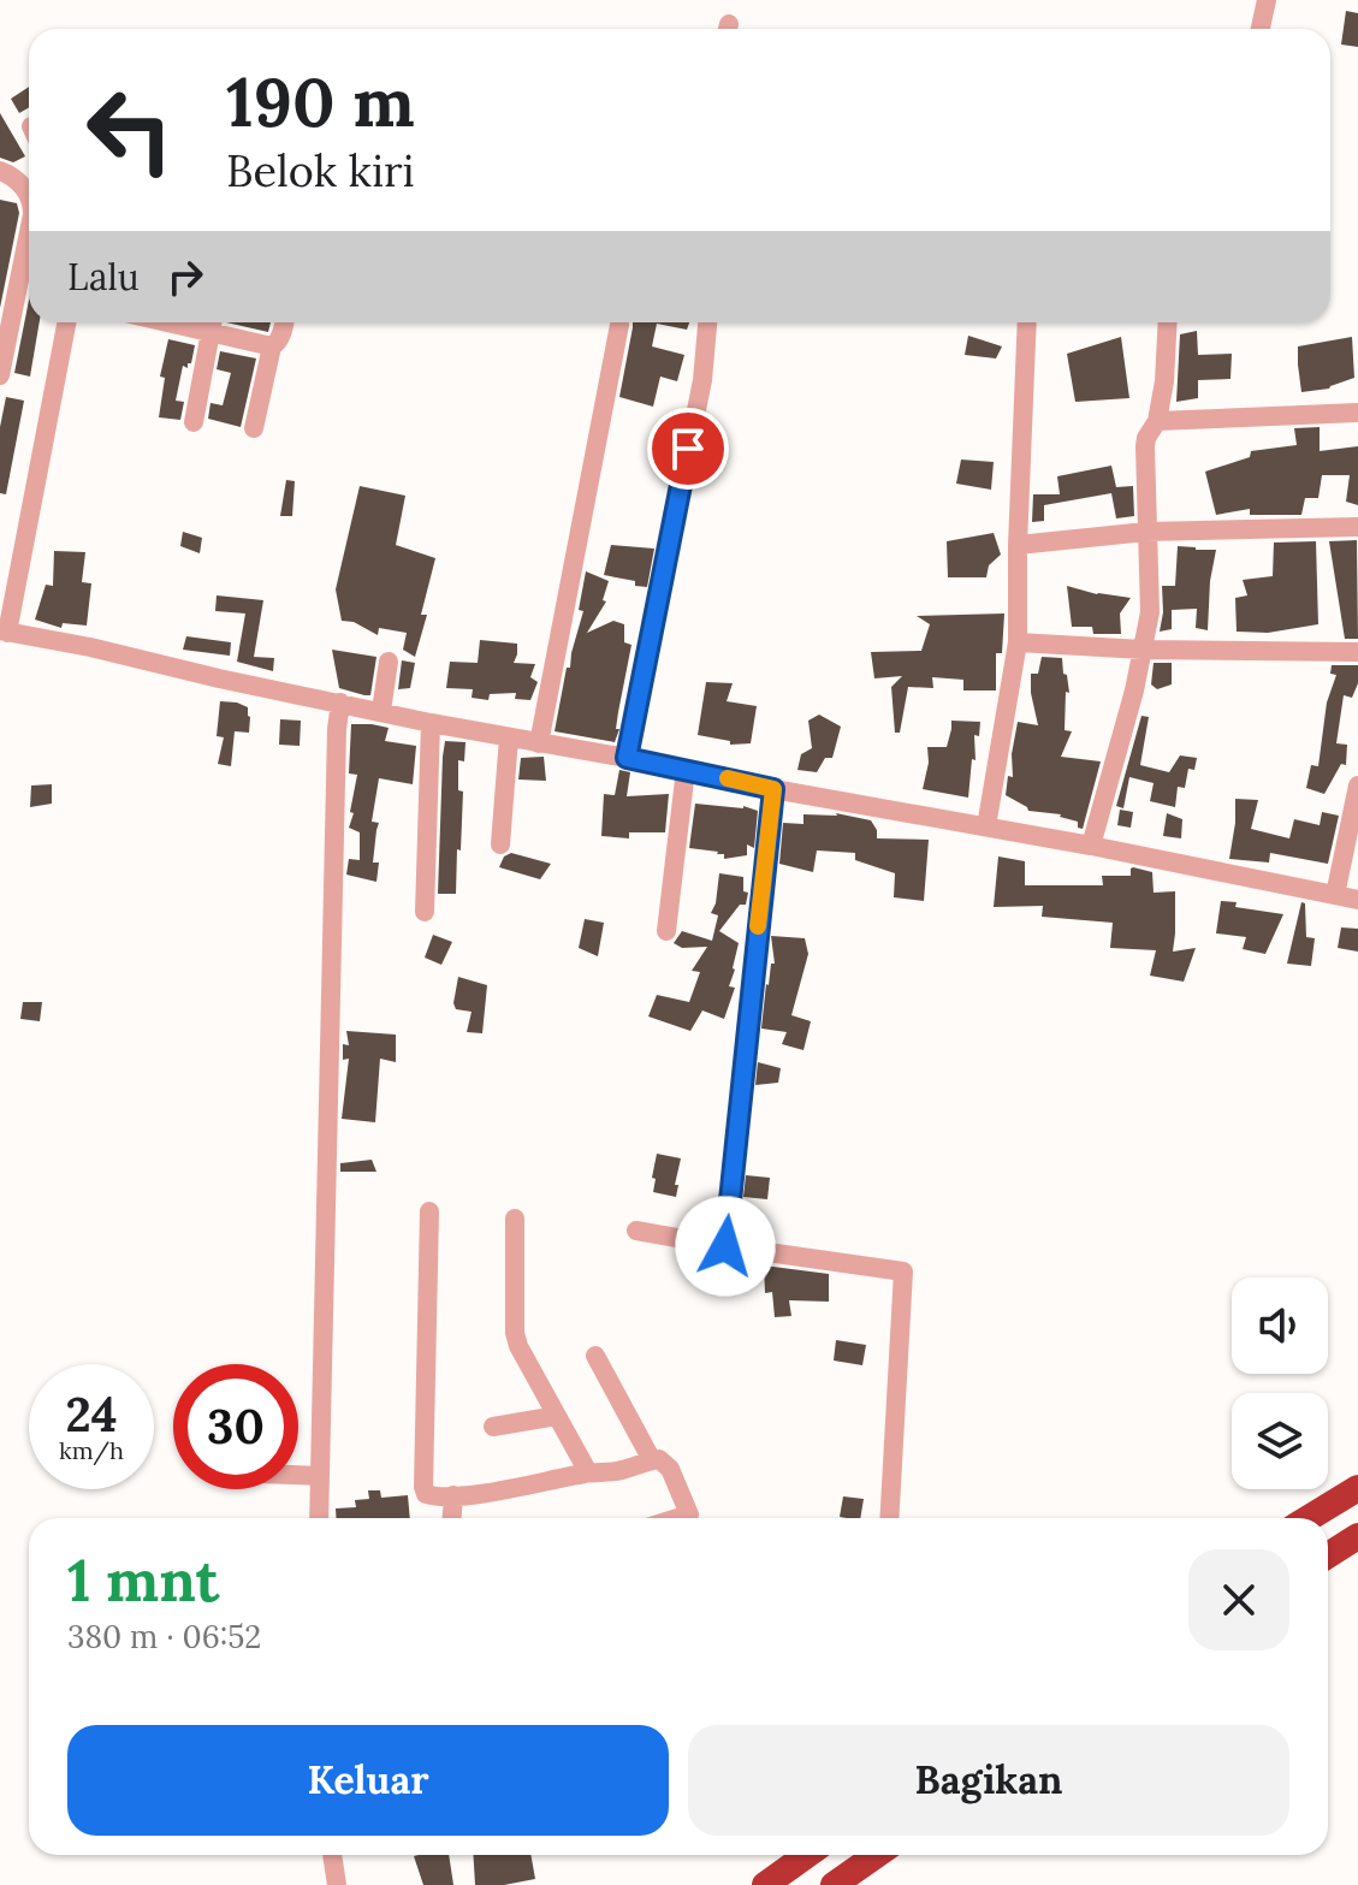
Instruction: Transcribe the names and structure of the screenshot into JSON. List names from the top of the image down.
{
  "page": {
    "turn": ["190 m", "Belok kiri"],
    "then": "Lalu",
    "speed": "24 km/h",
    "limit": "30",
    "heading": ["1 mnt", "380 m · 06:52"],
    "buttons": ["Keluar", "Bagikan"]
  }
}
